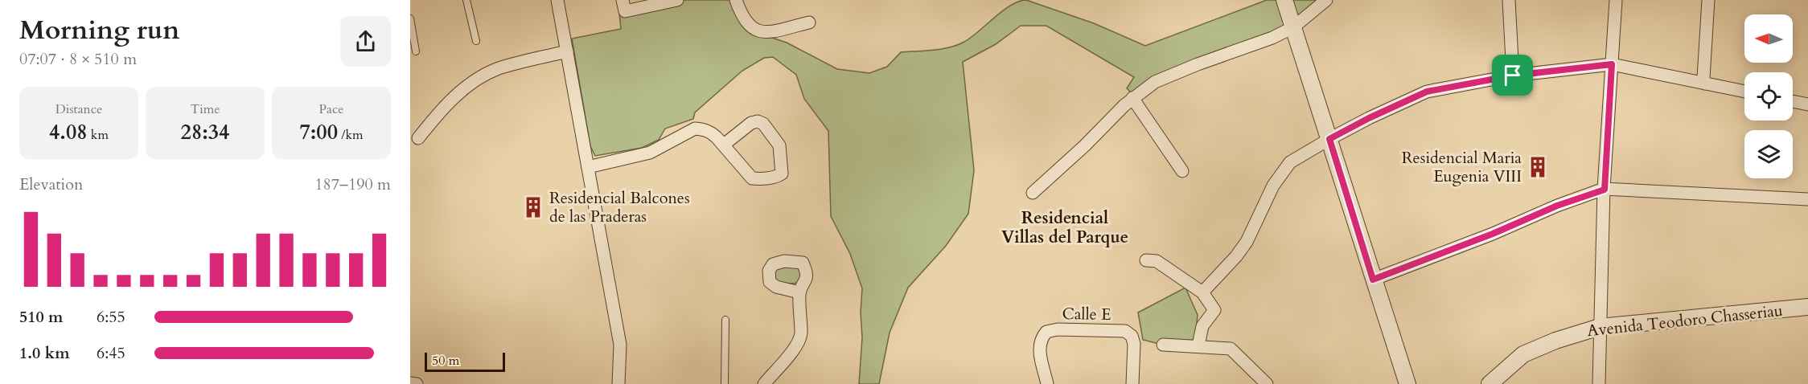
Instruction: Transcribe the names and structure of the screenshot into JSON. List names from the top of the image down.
{
  "streets": {
    "street": ["Calle E", "Avenida Teodoro Chasseriau"]
  },
  "districts": ["Residencial Villas del Parque"],
  "places": {
    "building": ["Residencial Maria Eugenia VIII", "Residencial Balcones de las Praderas"]
  },
  "scale_bar": "50 m",
  "north": "left",
  "page": {
    "heading": ["Morning run", "07:07 · 8 × 510 m"],
    "stats": [
      ["Distance", "4.08 km"],
      ["Time", "28:34"],
      ["Pace", "7:00 /km"]
    ],
    "chart": ["Elevation", "187–190 m"],
    "list": [
      {
        "name": "510 m",
        "note": "6:55"
      },
      {
        "name": "1.0 km",
        "note": "6:45"
      }
    ],
    "scale": "50 m"
  }
}
